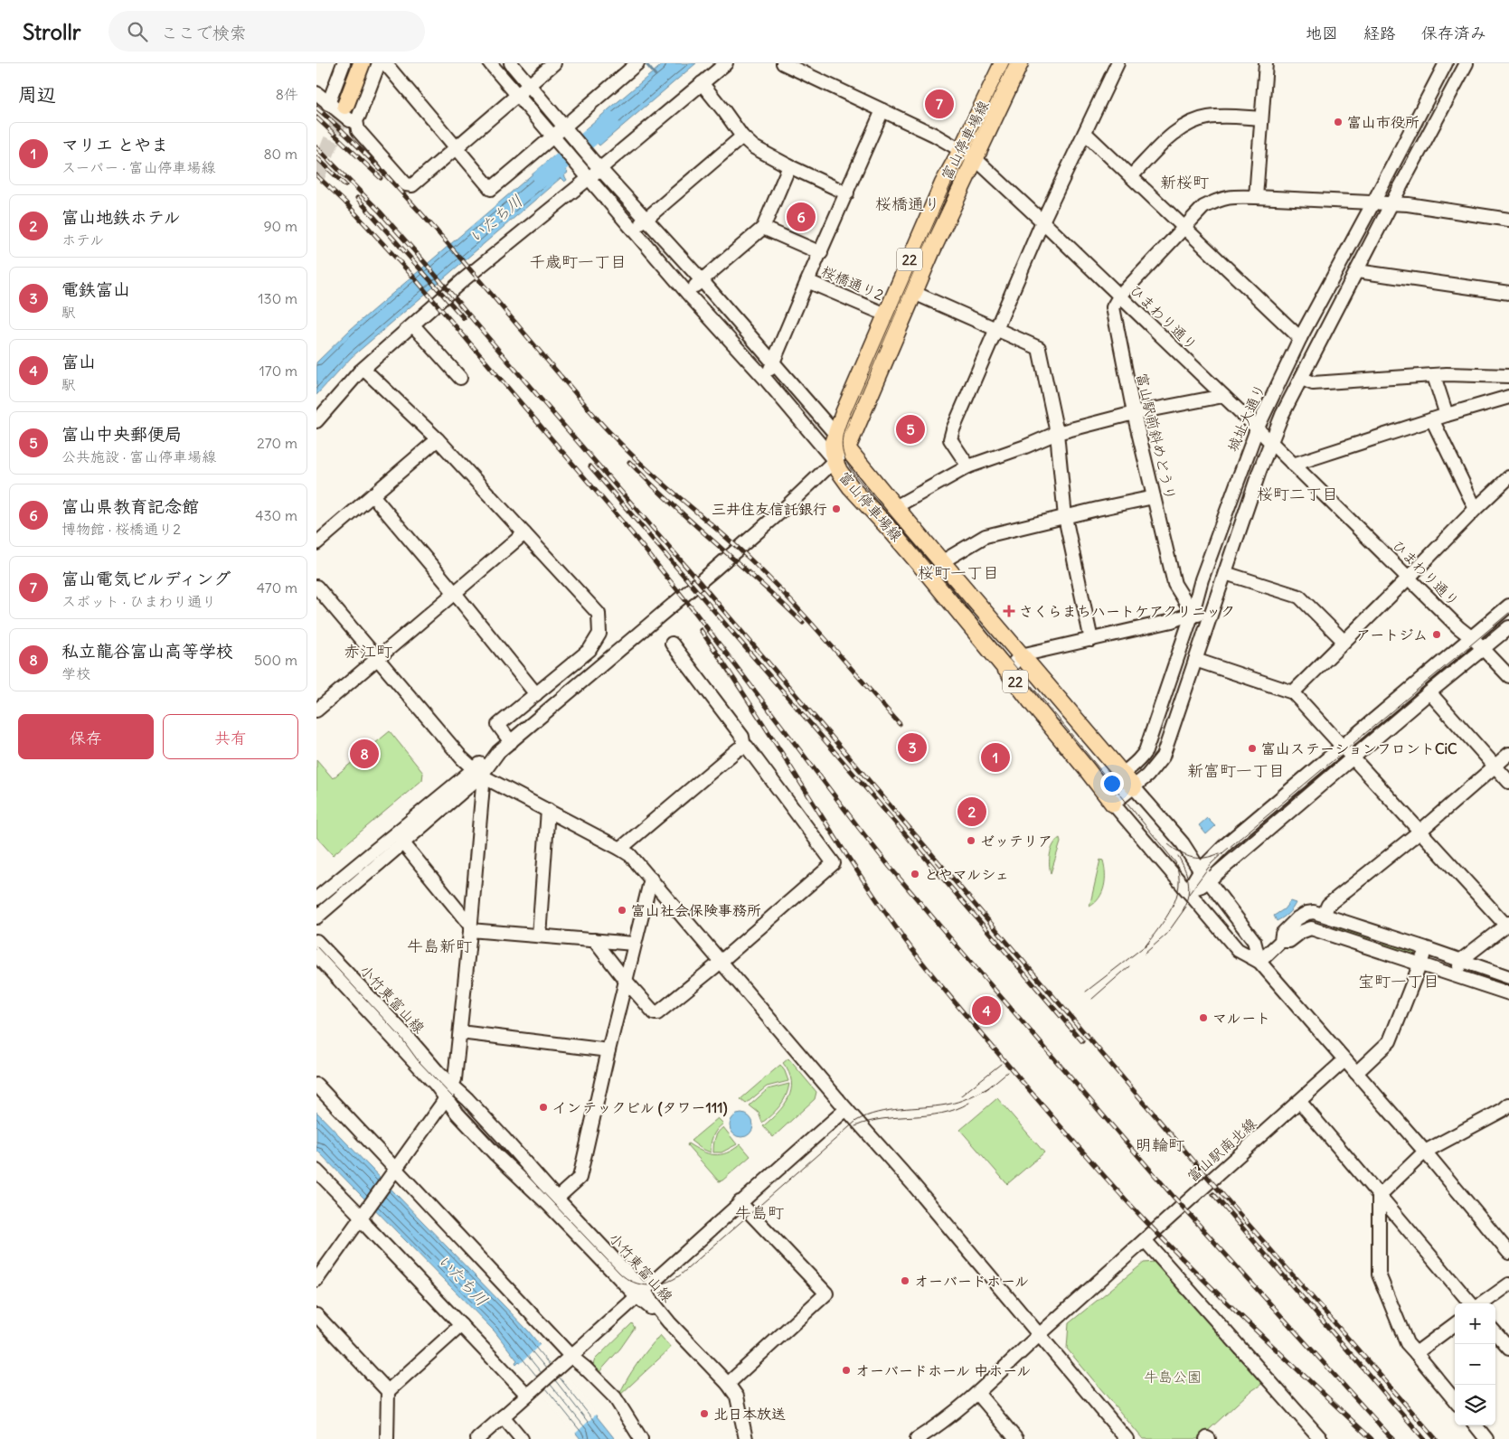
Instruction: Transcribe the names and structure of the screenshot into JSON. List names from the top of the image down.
{
  "streets": {
    "main road": ["富山停車場線", "22"],
    "street": [
      "桜橋通り2",
      "ひまわり通り",
      "城址大通り",
      "富山駅前斜めどうり",
      "小竹東富山線",
      "富山駅南北線"
    ]
  },
  "crossings": [
    ["富山停車場線", "桜橋通り2"],
    ["富山停車場線", "ひまわり通り"],
    ["富山停車場線", "城址大通り"],
    ["ひまわり通り", "城址大通り"],
    ["ひまわり通り", "富山駅前斜めどうり"],
    ["城址大通り", "富山駅前斜めどうり"]
  ],
  "districts": [
    "新桜町",
    "桜橋通り",
    "千歳町一丁目",
    "桜町二丁目",
    "桜町一丁目",
    "赤江町",
    "新富町一丁目",
    "牛島新町",
    "宝町一丁目",
    "明輪町",
    "牛島町"
  ],
  "water": ["いたち川"],
  "parks": ["牛島公園"],
  "places": {
    "other": [
      "富山市役所",
      "三井住友信託銀行",
      "アートジム",
      "富山ステーションフロントCiC",
      "ゼッテリア",
      "とやマルシェ",
      "富山社会保険事務所",
      "マルート",
      "インテックビル (タワー111)",
      "オーバードホール",
      "オーバードホール 中ホール",
      "北日本放送"
    ],
    "health": ["さくらまちハートケアクリニック"]
  },
  "page": {
    "header": "Strollr",
    "search": "ここで検索",
    "nav": ["地図", "経路", "保存済み"],
    "heading": ["周辺", "8件"],
    "pins": [
      "7",
      "6",
      "5",
      "3",
      "8",
      "1",
      "2",
      "4"
    ],
    "list": [
      {
        "mark": "1",
        "name": "マリエ とやま",
        "note": "スーパー · 富山停車場線",
        "value": "80 m"
      },
      {
        "mark": "2",
        "name": "富山地鉄ホテル",
        "note": "ホテル",
        "value": "90 m"
      },
      {
        "mark": "3",
        "name": "電鉄富山",
        "note": "駅",
        "value": "130 m"
      },
      {
        "mark": "4",
        "name": "富山",
        "note": "駅",
        "value": "170 m"
      },
      {
        "mark": "5",
        "name": "富山中央郵便局",
        "note": "公共施設 · 富山停車場線",
        "value": "270 m"
      },
      {
        "mark": "6",
        "name": "富山県教育記念館",
        "note": "博物館 · 桜橋通り2",
        "value": "430 m"
      },
      {
        "mark": "7",
        "name": "富山電気ビルディング",
        "note": "スポット · ひまわり通り",
        "value": "470 m"
      },
      {
        "mark": "8",
        "name": "私立龍谷富山高等学校",
        "note": "学校",
        "value": "500 m"
      }
    ],
    "buttons": ["保存", "共有"],
    "map_buttons": ["+", "−"]
  }
}
